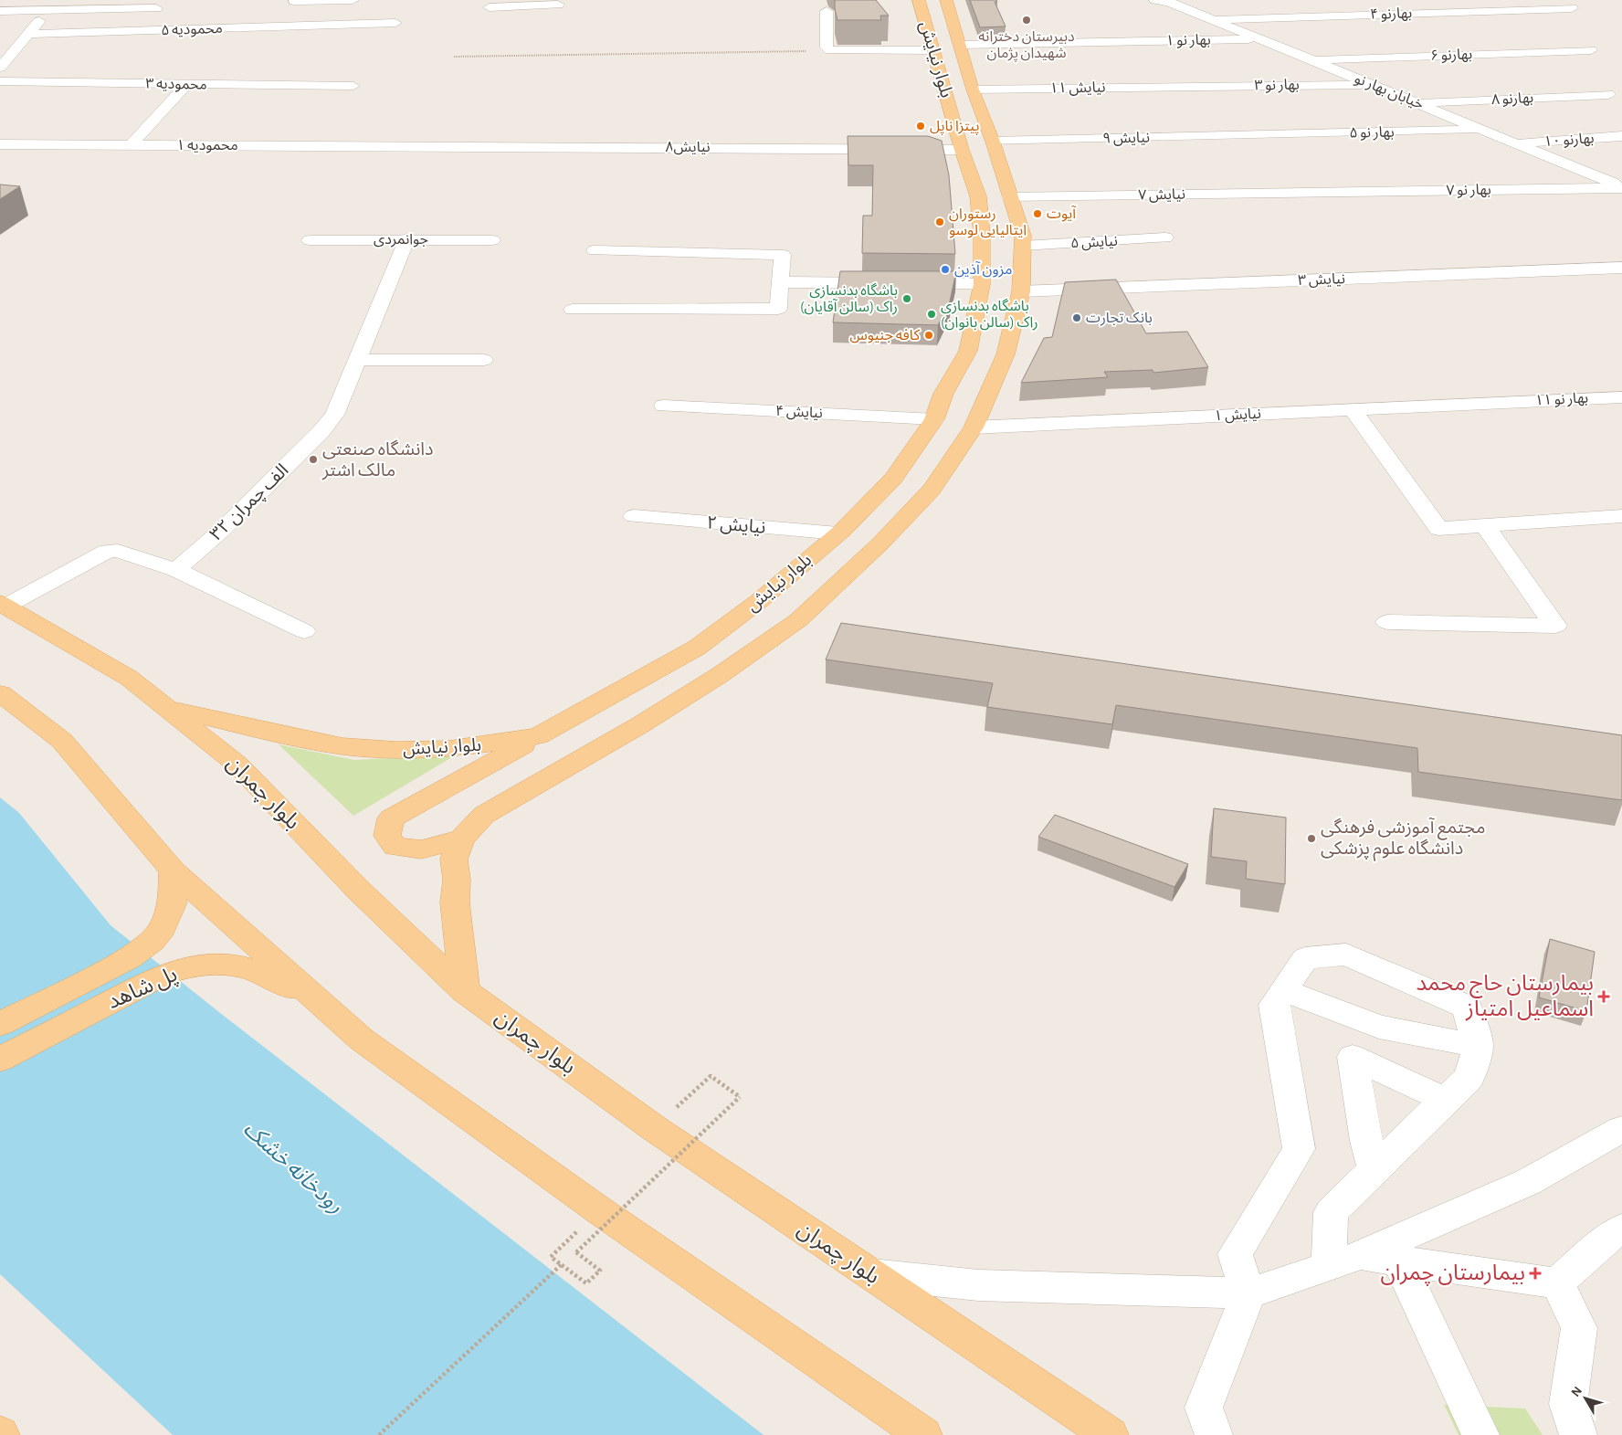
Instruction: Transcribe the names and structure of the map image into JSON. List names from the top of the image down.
{
  "streets": {
    "main road": ["بلوار نیایش", "بلوار چمران", "پل شاهد"],
    "street": [
      "۴ بهارنو",
      "۵ محمودیه",
      "۱ بهار نو",
      "۶ بهارنو",
      "۳ محمودیه",
      "۳ بهار نو",
      "نیایش ۱۱",
      "خیابان بهار نو",
      "۸ بهارنو",
      "۵ بهار نو",
      "نیایش ۹",
      "۱۰ بهارنو",
      "۱ محمودیه",
      "نیایش۸",
      "۷ بهار نو",
      "نیایش ۷",
      "جوانمردی",
      "نیایش ۵",
      "نیایش ۳",
      "۱۱ بهار نو",
      "نیایش ۴",
      "نیایش ۱",
      "۳۲ الف چمران",
      "نیایش ۲"
    ]
  },
  "crossings": [
    ["۴ بهارنو", "خیابان بهار نو"],
    ["۱ بهار نو", "بلوار نیایش"],
    ["۱ بهار نو", "خیابان بهار نو"],
    ["۶ بهارنو", "خیابان بهار نو"],
    ["بلوار نیایش", "نیایش ۱۱"],
    ["بلوار نیایش", "نیایش ۹"],
    ["بلوار نیایش", "نیایش۸"],
    ["بلوار نیایش", "نیایش ۷"],
    ["بلوار نیایش", "نیایش ۵"],
    ["بلوار نیایش", "نیایش ۳"],
    ["بلوار نیایش", "نیایش ۴"],
    ["بلوار نیایش", "نیایش ۱"],
    ["بلوار نیایش", "نیایش ۲"],
    ["بلوار نیایش", "بلوار چمران"],
    ["۳ بهار نو", "نیایش ۱۱"],
    ["۳ بهار نو", "خیابان بهار نو"],
    ["خیابان بهار نو", "۸ بهارنو"],
    ["خیابان بهار نو", "۵ بهار نو"],
    ["خیابان بهار نو", "۱۰ بهارنو"],
    ["خیابان بهار نو", "۷ بهار نو"],
    ["۵ بهار نو", "نیایش ۹"],
    ["۱ محمودیه", "نیایش۸"],
    ["۷ بهار نو", "نیایش ۷"],
    ["جوانمردی", "۳۲ الف چمران"],
    ["۱۱ بهار نو", "نیایش ۱"]
  ],
  "water": ["رودخانه خشک"],
  "places": {
    "other": [
      "دبیرستان دخترانه شهیدان پژمان",
      "پیتزا ناپل",
      "آیوت",
      "رستوران ایتالیایی لوسو",
      "مزون آذین",
      "باشگاه بدنسازی راک (سالن آقایان)",
      "باشگاه بدنسازی راک (سالن بانوان)",
      "بانک تجارت",
      "کافه جنیوس",
      "دانشگاه صنعتی مالک اشتر",
      "مجتمع آموزشی فرهنگی دانشگاه علوم پزشکی"
    ],
    "health": ["بیمارستان حاج محمد اسماعیل امتیاز", "بیمارستان چمران"]
  },
  "north": "top left"
}
